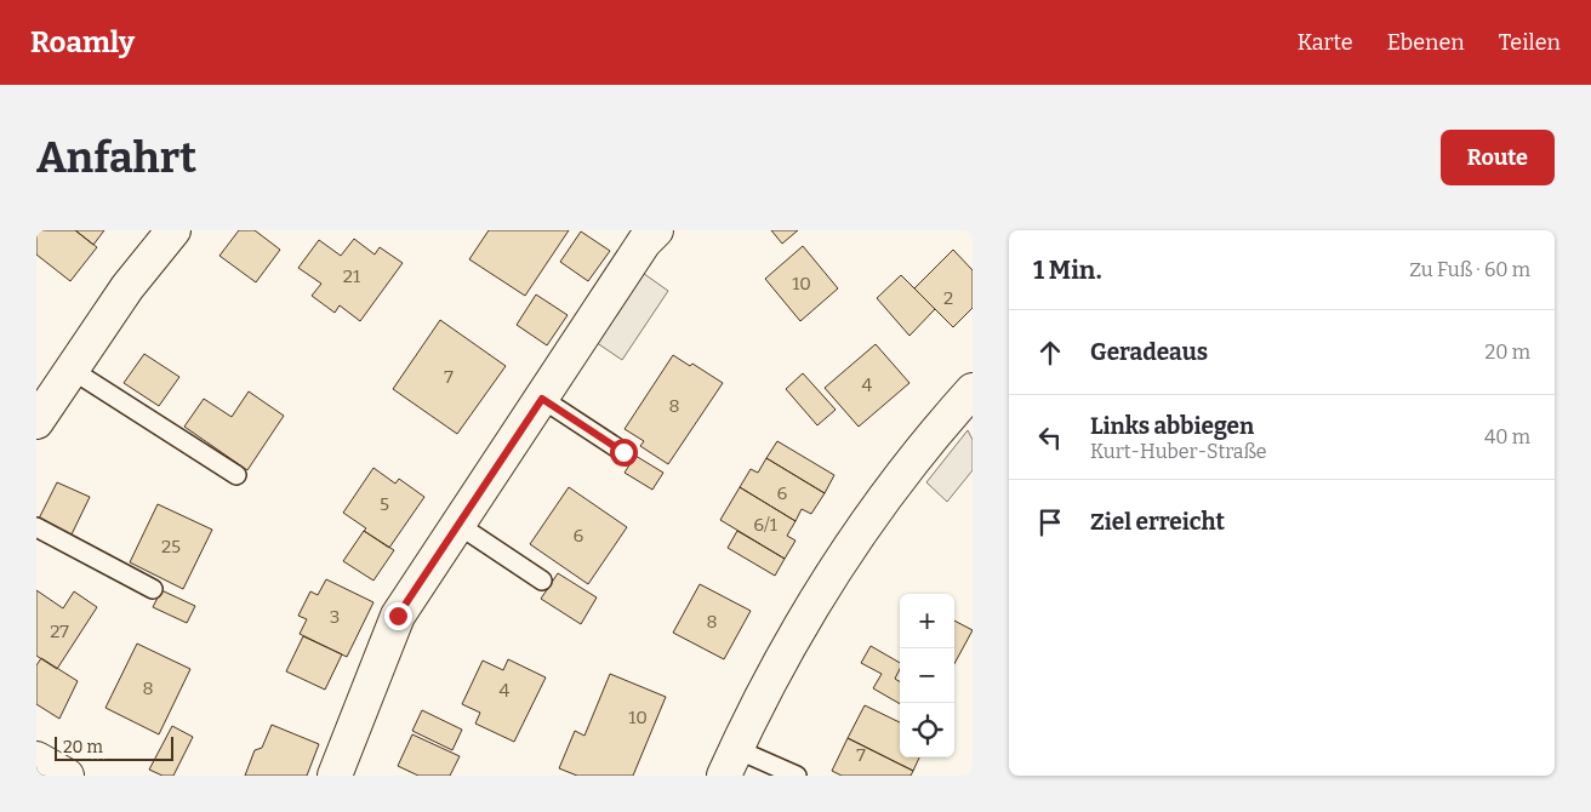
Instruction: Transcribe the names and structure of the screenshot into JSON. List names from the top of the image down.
{
  "house_numbers": [
    "21",
    "10",
    "2",
    "7",
    "4",
    "8",
    "6",
    "5",
    "6/1",
    "6",
    "25",
    "3",
    "8",
    "27",
    "8",
    "4",
    "10",
    "7"
  ],
  "scale_bar": "20 m",
  "page": {
    "header": "Roamly",
    "nav": ["Karte", "Ebenen", "Teilen"],
    "buttons": "Route",
    "title": "Anfahrt",
    "heading": ["1 Min.", "Zu Fuß · 60 m"],
    "list": [
      ["Geradeaus", "20 m"],
      ["Links abbiegen", "Kurt-Huber-Straße", "40 m"],
      "Ziel erreicht"
    ],
    "map_buttons": ["+", "−"],
    "scale": "20 m"
  }
}
